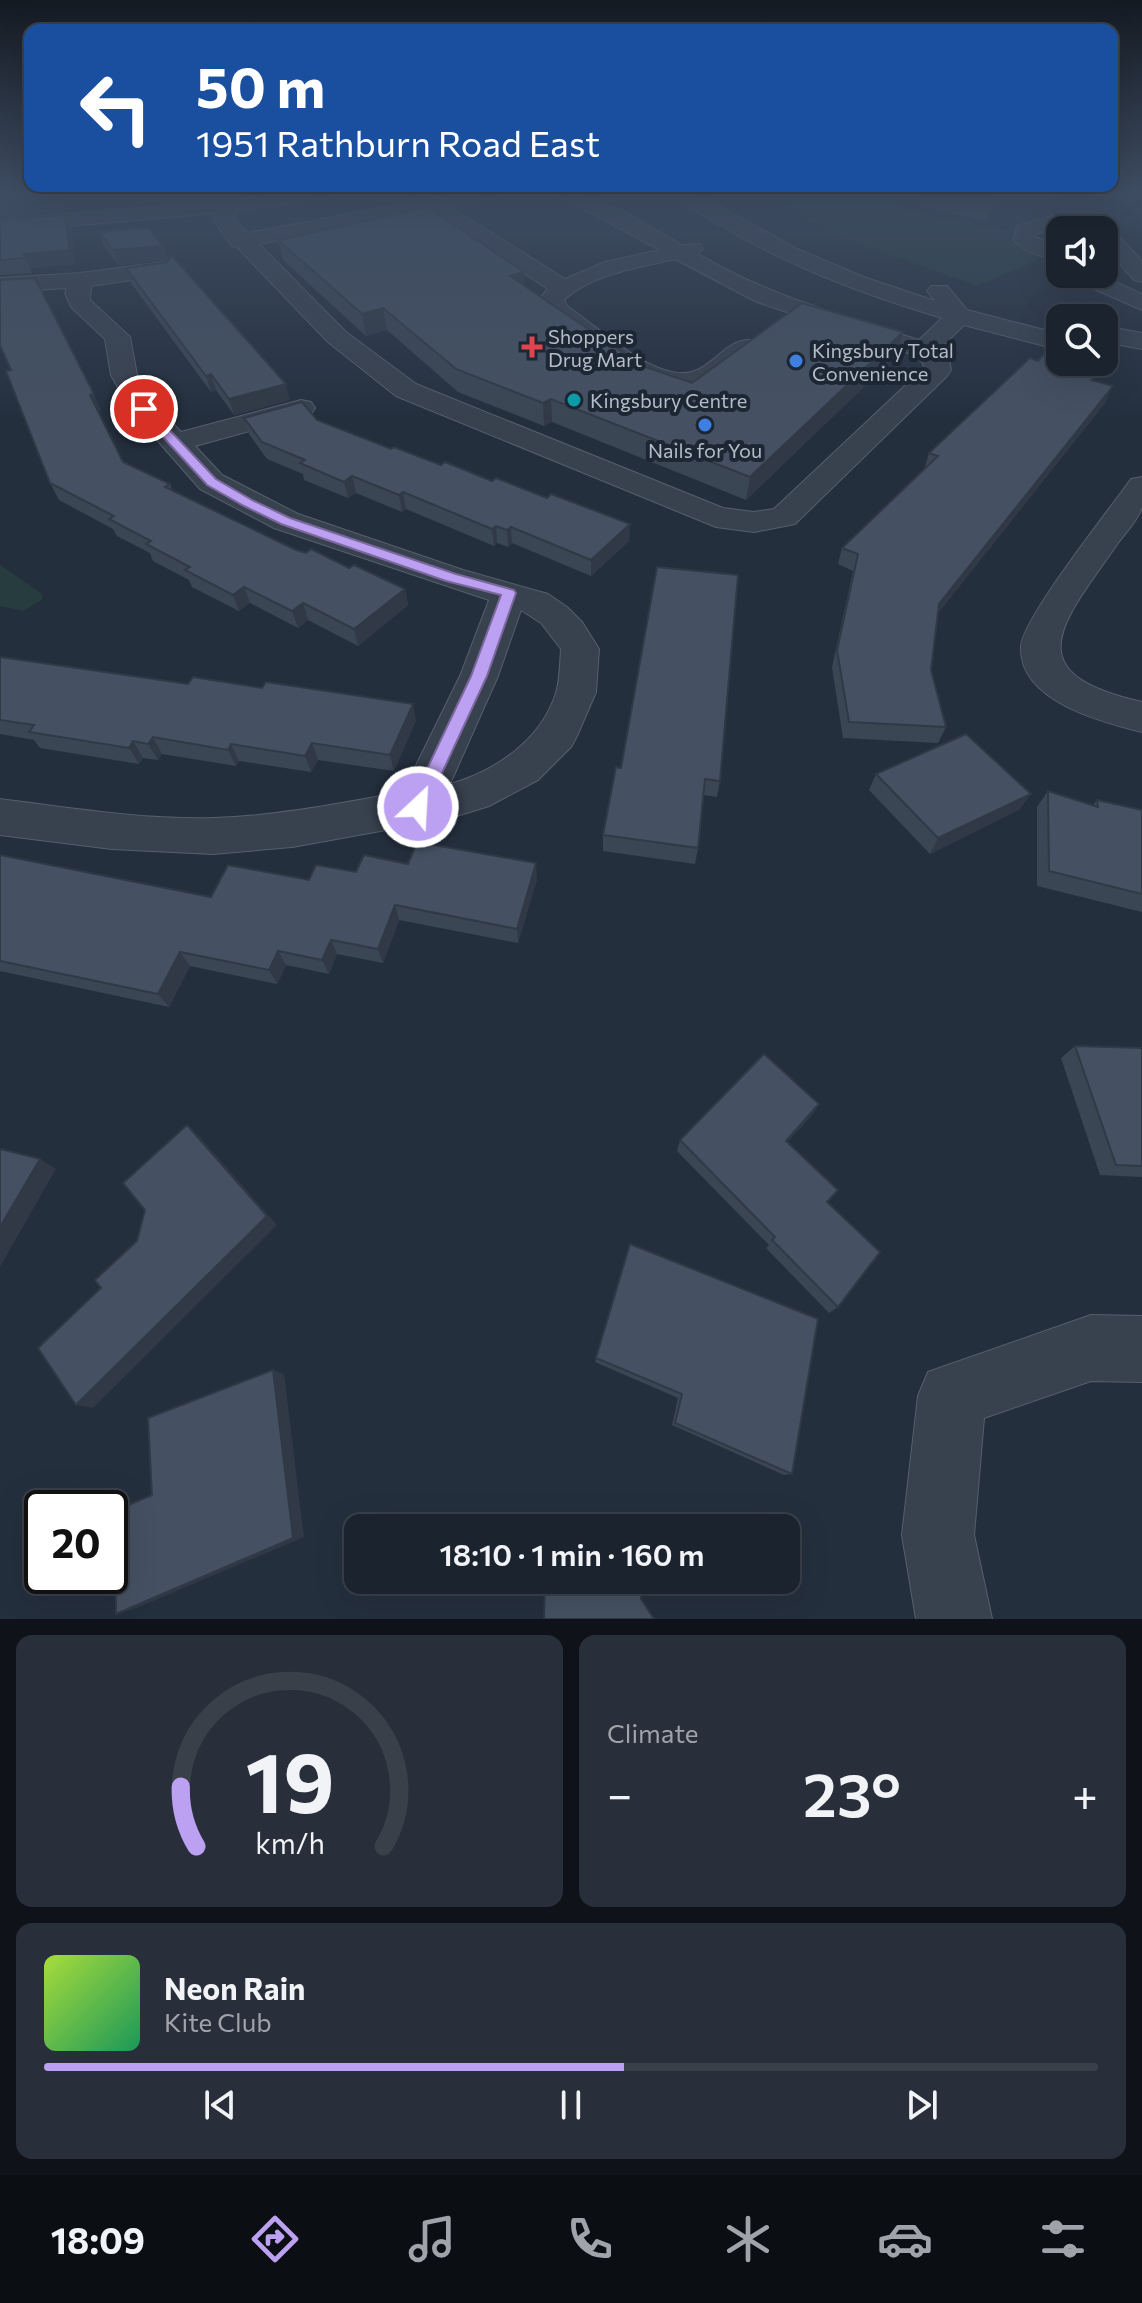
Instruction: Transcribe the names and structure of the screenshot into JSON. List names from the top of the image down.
{
  "places": {
    "health": ["Shoppers Drug Mart"],
    "other": ["Kingsbury Total Convenience", "Kingsbury Centre", "Nails for You"]
  },
  "page": {
    "turn": ["50 m", "1951 Rathburn Road East"],
    "limit": "20",
    "trip": "18:10 · 1 min · 160 m",
    "tile": "Climate",
    "heat": ["−", "23°", "+"],
    "song": ["Neon Rain", "Kite Club"],
    "tabs": "18:09",
    "gauge": ["19", "km/h"]
  }
}
